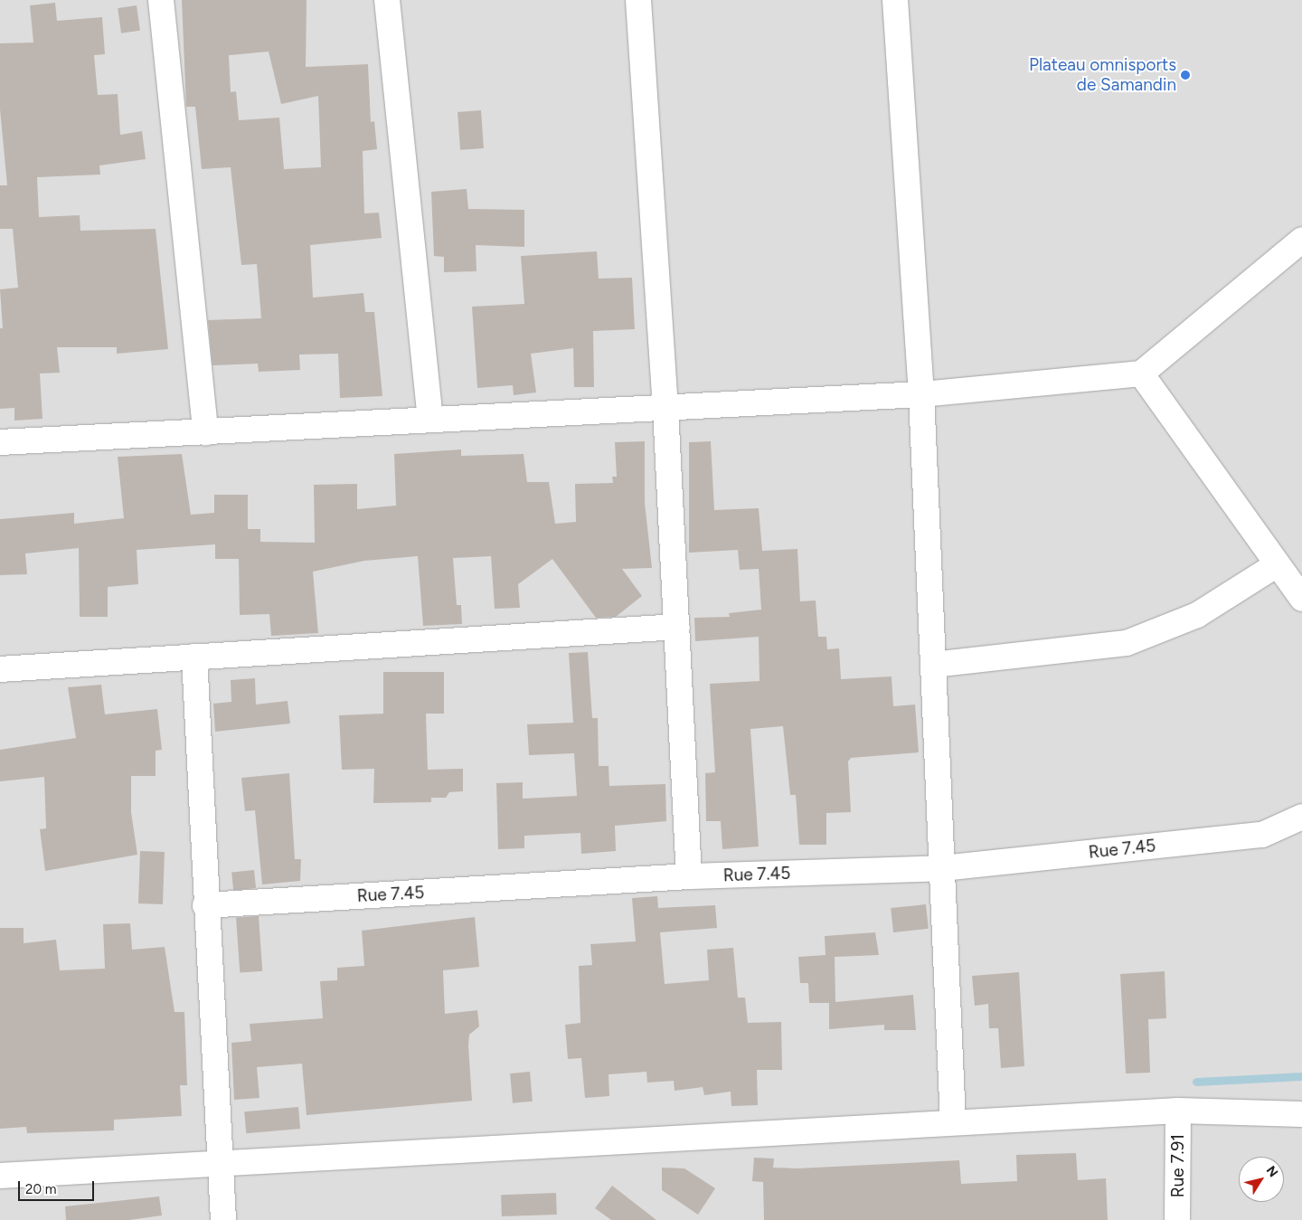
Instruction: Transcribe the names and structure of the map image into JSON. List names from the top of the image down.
{
  "streets": {
    "street": ["Rue 7.45", "Rue 7.91"]
  },
  "places": ["Plateau omnisports de Samandin"],
  "scale_bar": "20 m",
  "north": "top right"
}
